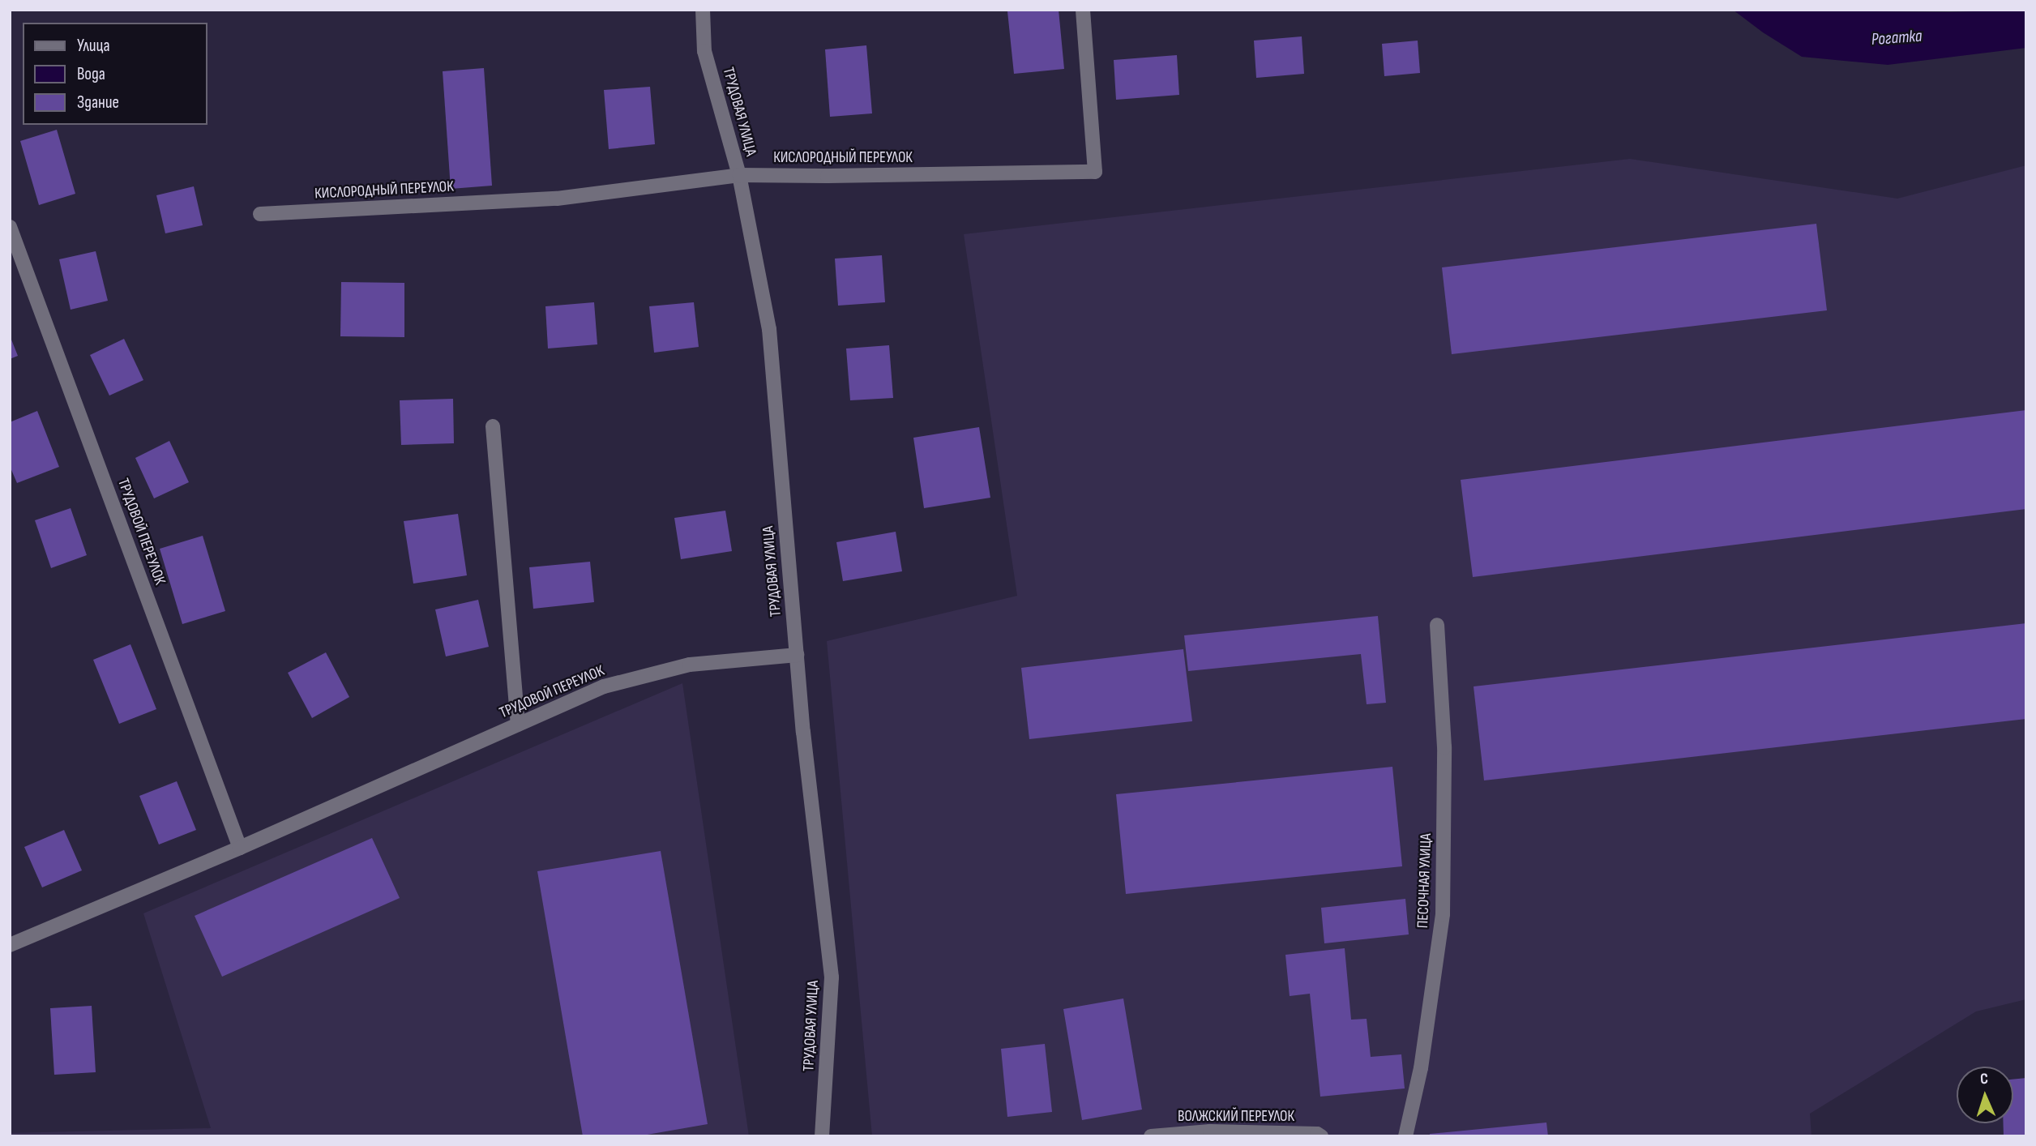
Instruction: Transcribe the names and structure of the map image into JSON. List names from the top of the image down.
{
  "streets": {
    "street": [
      "ТРУДОВАЯ УЛИЦА",
      "КИСЛОРОДНЫЙ ПЕРЕУЛОК",
      "ТРУДОВОЙ ПЕРЕУЛОК",
      "ПЕСОЧНАЯ УЛИЦА",
      "ВОЛЖСКИЙ ПЕРЕУЛОК"
    ]
  },
  "crossings": [
    ["ТРУДОВАЯ УЛИЦА", "КИСЛОРОДНЫЙ ПЕРЕУЛОК"],
    ["ТРУДОВАЯ УЛИЦА", "ТРУДОВОЙ ПЕРЕУЛОК"]
  ],
  "water": ["Рогатка"],
  "legend": ["Улица", "Вода", "Здание"],
  "north": "top"
}
